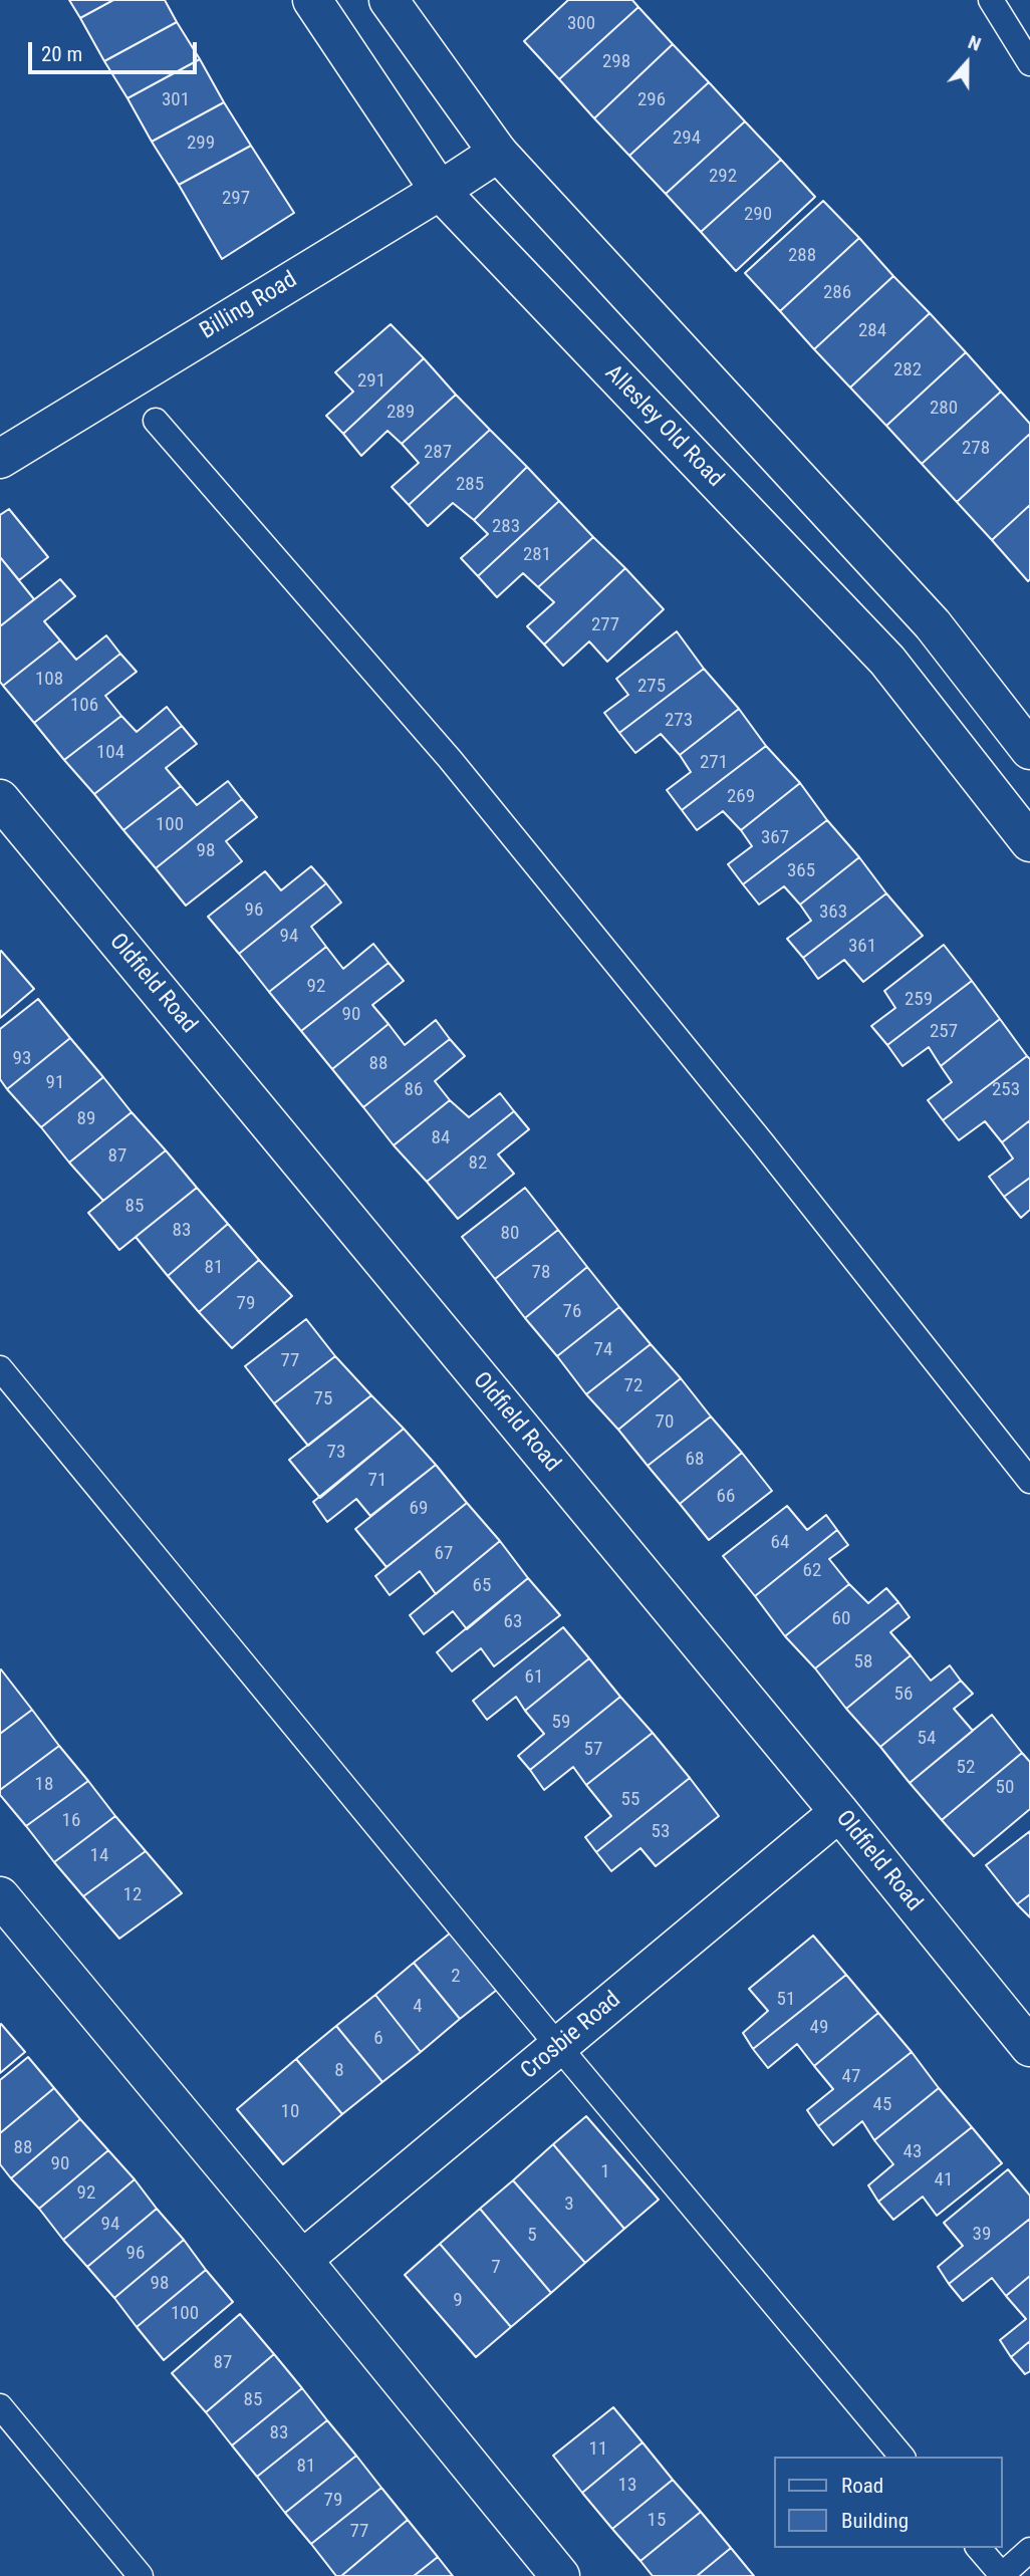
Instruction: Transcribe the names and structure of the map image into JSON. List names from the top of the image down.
{
  "streets": {
    "street": [
      "Billing Road",
      "Allesley Old Road",
      "Oldfield Road",
      "Crosbie Road"
    ]
  },
  "crossings": [
    ["Billing Road", "Allesley Old Road"],
    ["Oldfield Road", "Crosbie Road"]
  ],
  "house_numbers": [
    "300",
    "298",
    "301",
    "296",
    "294",
    "299",
    "292",
    "297",
    "290",
    "288",
    "286",
    "284",
    "282",
    "291",
    "280",
    "289",
    "278",
    "287",
    "285",
    "283",
    "281",
    "277",
    "108",
    "275",
    "106",
    "273",
    "104",
    "271",
    "269",
    "100",
    "367",
    "98",
    "365",
    "96",
    "363",
    "94",
    "361",
    "92",
    "259",
    "90",
    "257",
    "93",
    "88",
    "91",
    "86",
    "253",
    "89",
    "84",
    "87",
    "82",
    "85",
    "83",
    "80",
    "81",
    "78",
    "79",
    "76",
    "74",
    "77",
    "72",
    "75",
    "70",
    "73",
    "68",
    "71",
    "66",
    "69",
    "64",
    "67",
    "62",
    "65",
    "60",
    "63",
    "58",
    "61",
    "56",
    "59",
    "54",
    "57",
    "52",
    "18",
    "50",
    "55",
    "16",
    "53",
    "14",
    "12",
    "2",
    "51",
    "4",
    "49",
    "6",
    "8",
    "47",
    "45",
    "10",
    "88",
    "43",
    "90",
    "1",
    "41",
    "92",
    "3",
    "94",
    "39",
    "5",
    "96",
    "7",
    "98",
    "9",
    "100",
    "87",
    "85",
    "83",
    "11",
    "81",
    "13",
    "79",
    "15",
    "77"
  ],
  "legend": ["Road", "Building"],
  "scale_bar": "20 m",
  "north": "top"
}
